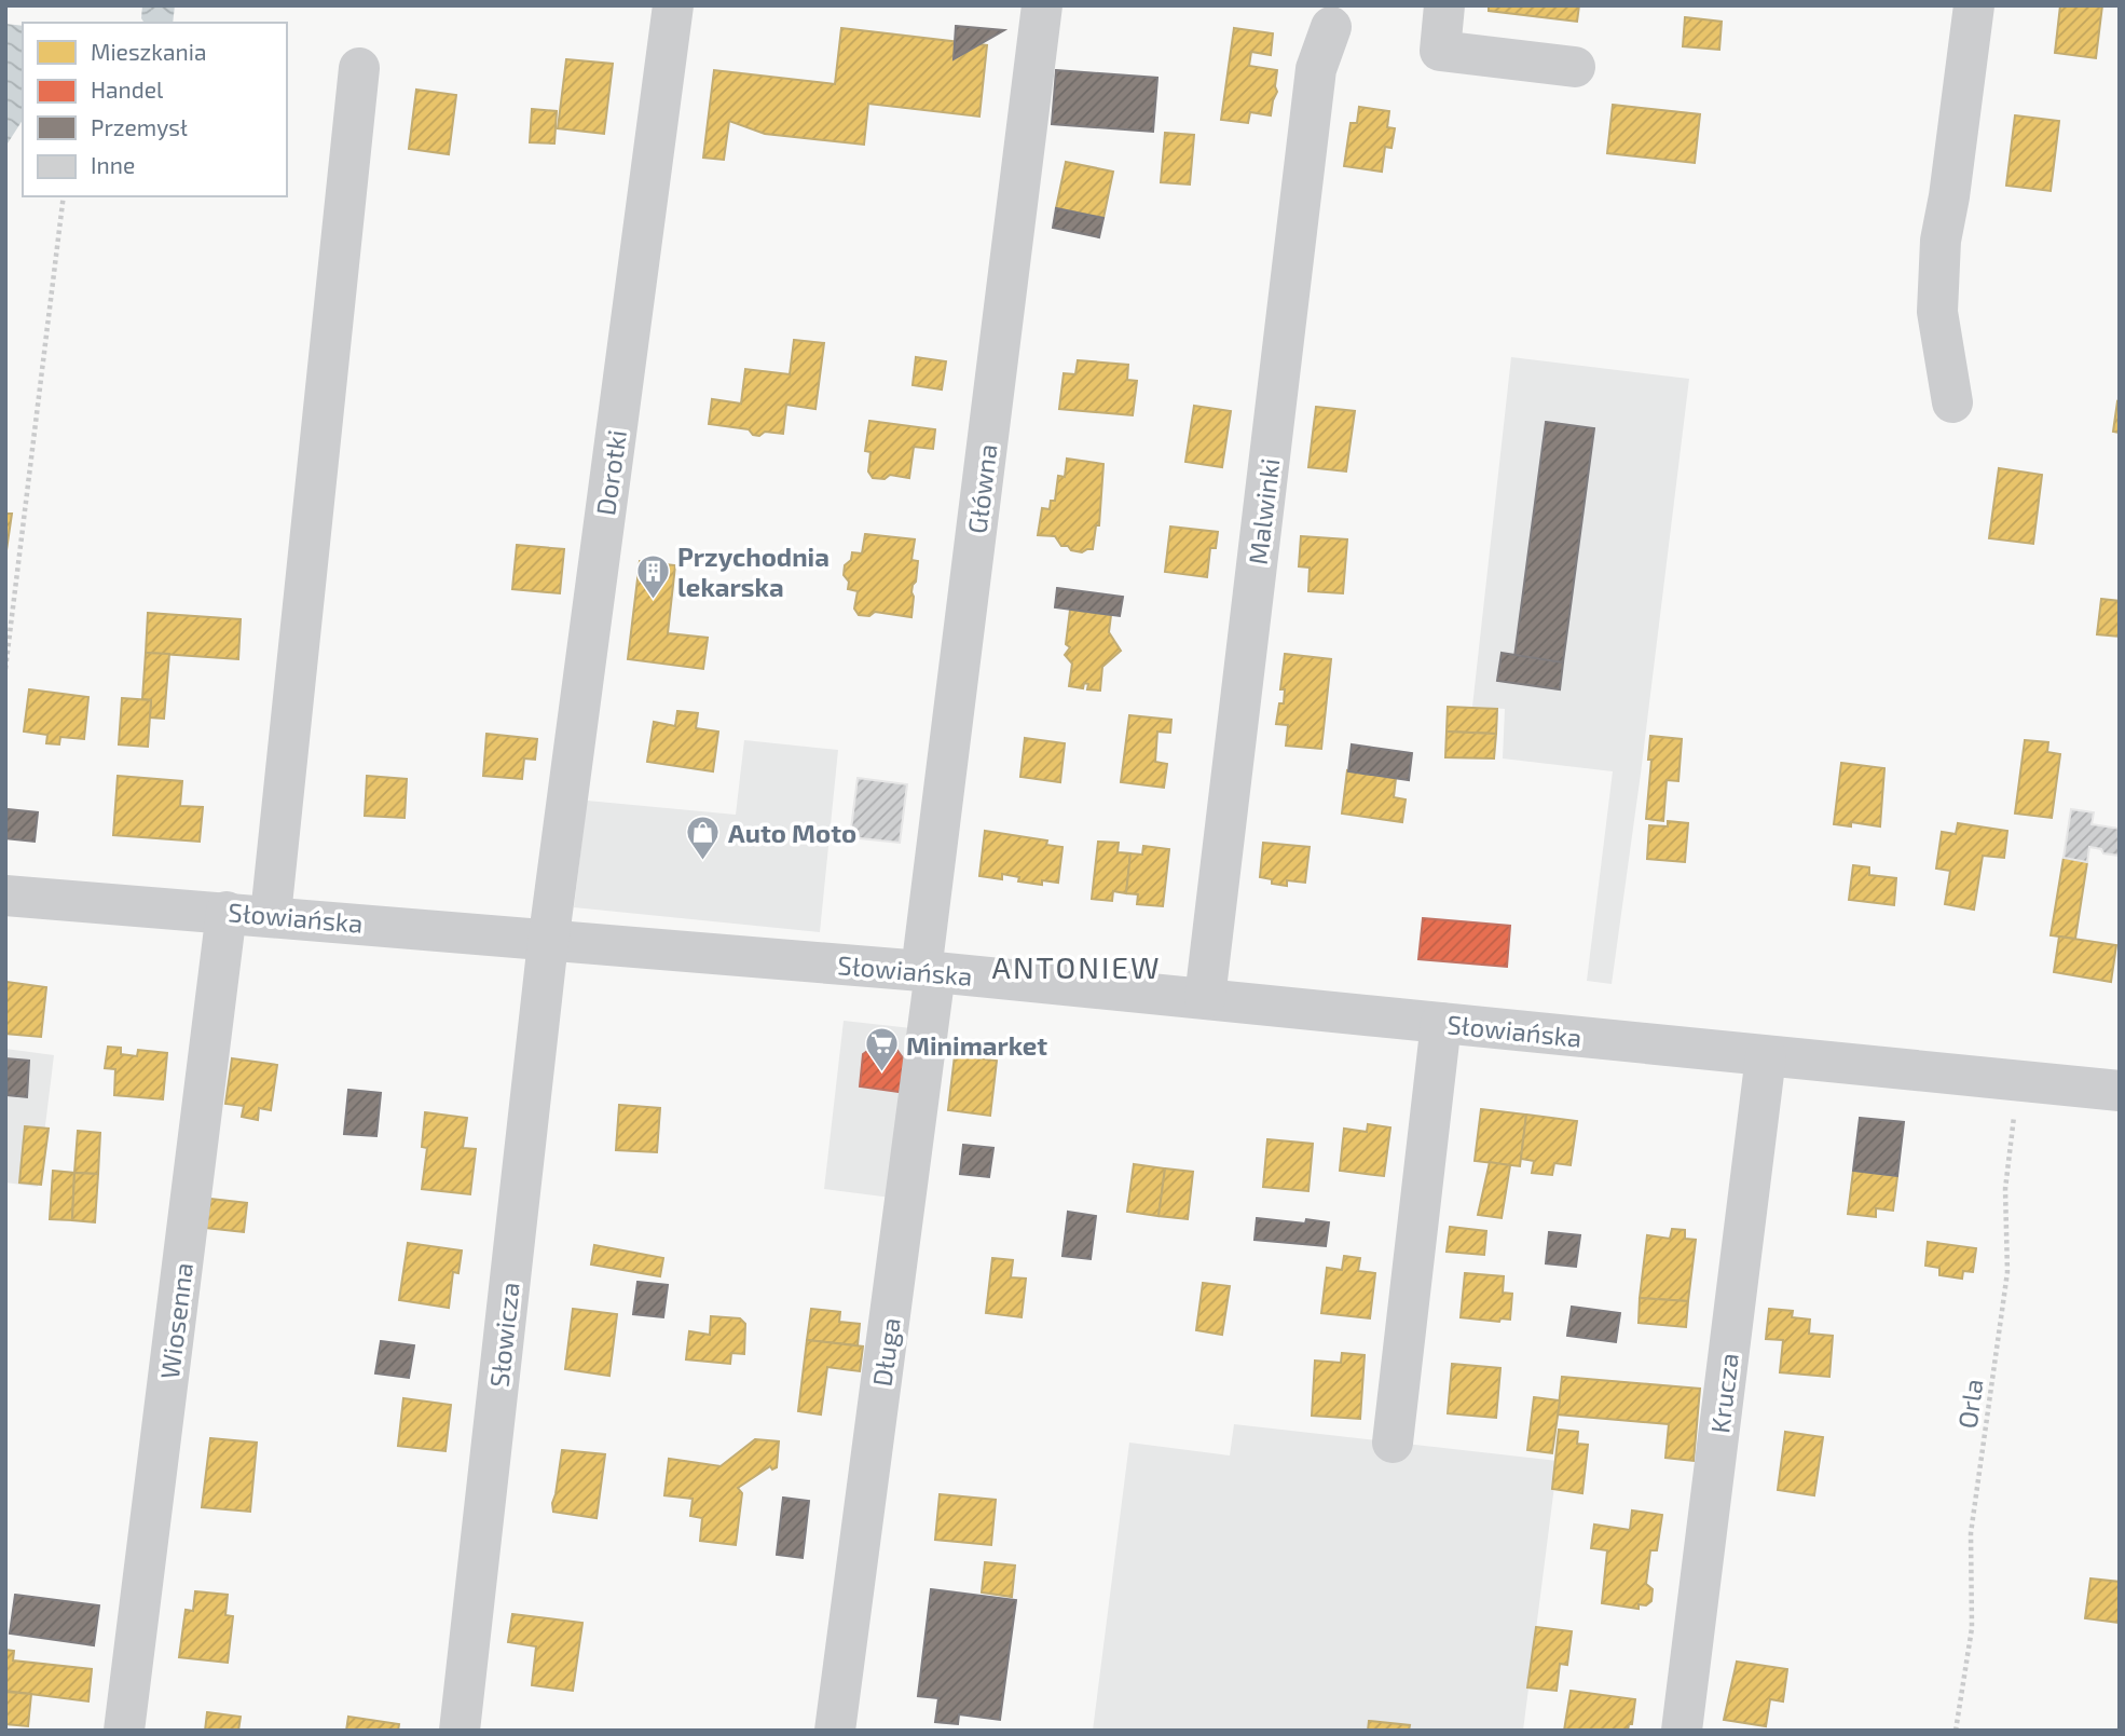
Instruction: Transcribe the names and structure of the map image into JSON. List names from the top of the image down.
{
  "streets": {
    "street": [
      "Dorotki",
      "Główna",
      "Malwinki",
      "Słowiańska",
      "Wiosenna",
      "Słowicza",
      "Długa",
      "Krucza"
    ],
    "path": ["Orla"]
  },
  "crossings": [
    ["Dorotki", "Słowiańska"],
    ["Dorotki", "Słowicza"],
    ["Główna", "Słowiańska"],
    ["Główna", "Długa"],
    ["Malwinki", "Słowiańska"],
    ["Słowiańska", "Wiosenna"],
    ["Słowiańska", "Słowicza"],
    ["Słowiańska", "Długa"],
    ["Słowiańska", "Krucza"],
    ["Słowiańska", "Orla"]
  ],
  "districts": ["ANTONIEW"],
  "places": {
    "building": ["Przychodnia lekarska"],
    "shop": ["Auto Moto"],
    "supermarket": ["Minimarket"]
  },
  "legend": [
    "Mieszkania",
    "Handel",
    "Przemysł",
    "Inne"
  ]
}
